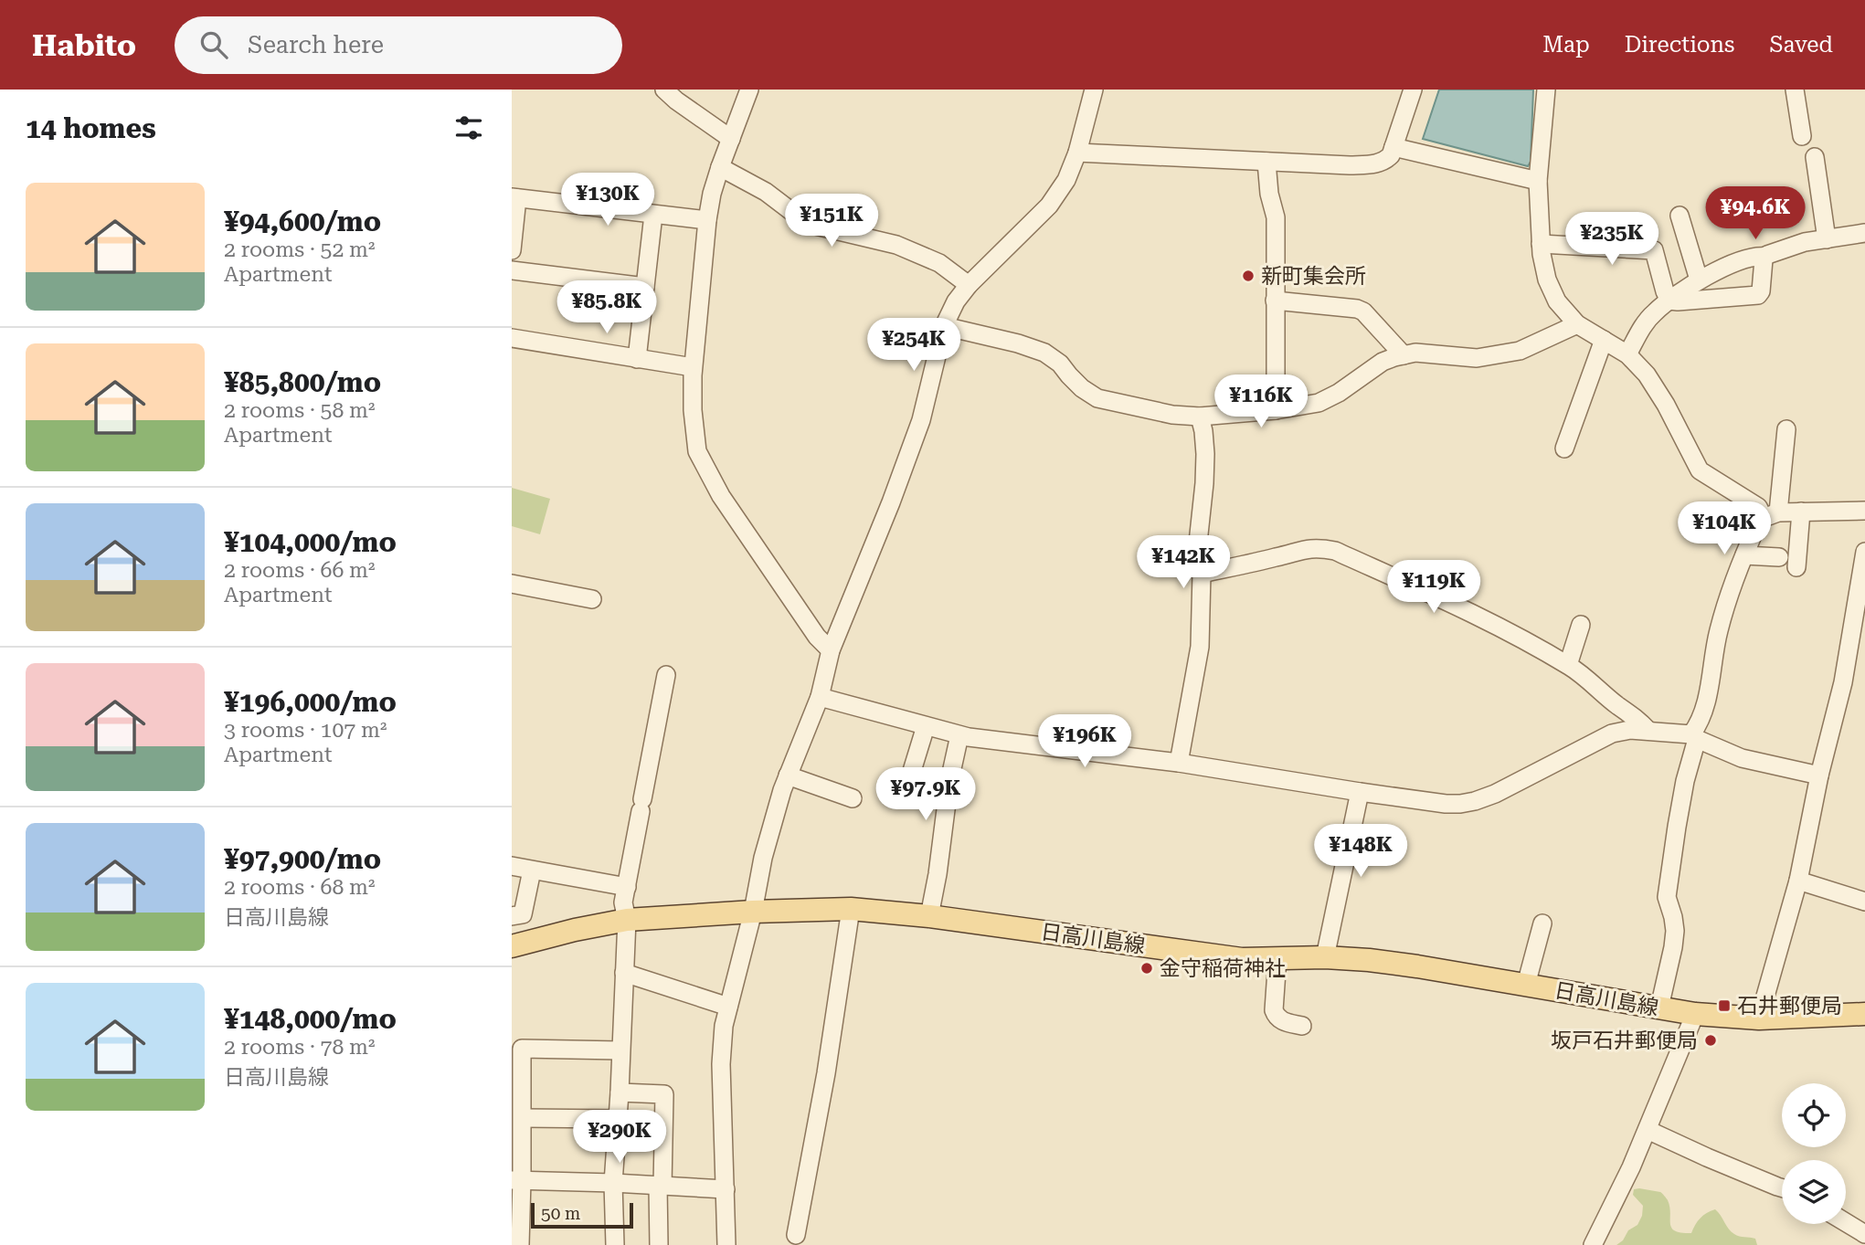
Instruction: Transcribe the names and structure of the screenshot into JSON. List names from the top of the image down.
{
  "streets": {
    "main road": ["日高川島線"]
  },
  "places": {
    "other": ["新町集会所", "金守稲荷神社", "坂戸石井郵便局"],
    "transit": ["石井郵便局"]
  },
  "scale_bar": "50 m",
  "page": {
    "header": "Habito",
    "search": "Search here",
    "nav": ["Map", "Directions", "Saved"],
    "heading": "14 homes",
    "list": [
      {
        "name": "¥94,600/mo",
        "note": "2 rooms · 52 m² · Apartment"
      },
      {
        "name": "¥85,800/mo",
        "note": "2 rooms · 58 m² · Apartment"
      },
      {
        "name": "¥104,000/mo",
        "note": "2 rooms · 66 m² · Apartment"
      },
      {
        "name": "¥196,000/mo",
        "note": "3 rooms · 107 m² · Apartment"
      },
      {
        "name": "¥97,900/mo",
        "note": "2 rooms · 68 m² · 日高川島線"
      },
      {
        "name": "¥148,000/mo",
        "note": "2 rooms · 78 m² · 日高川島線"
      }
    ],
    "price": [
      "¥130K",
      "¥94.6K",
      "¥151K",
      "¥235K",
      "¥85.8K",
      "¥254K",
      "¥116K",
      "¥104K",
      "¥142K",
      "¥119K",
      "¥196K",
      "¥97.9K",
      "¥148K",
      "¥290K"
    ],
    "scale": "50 m"
  }
}
